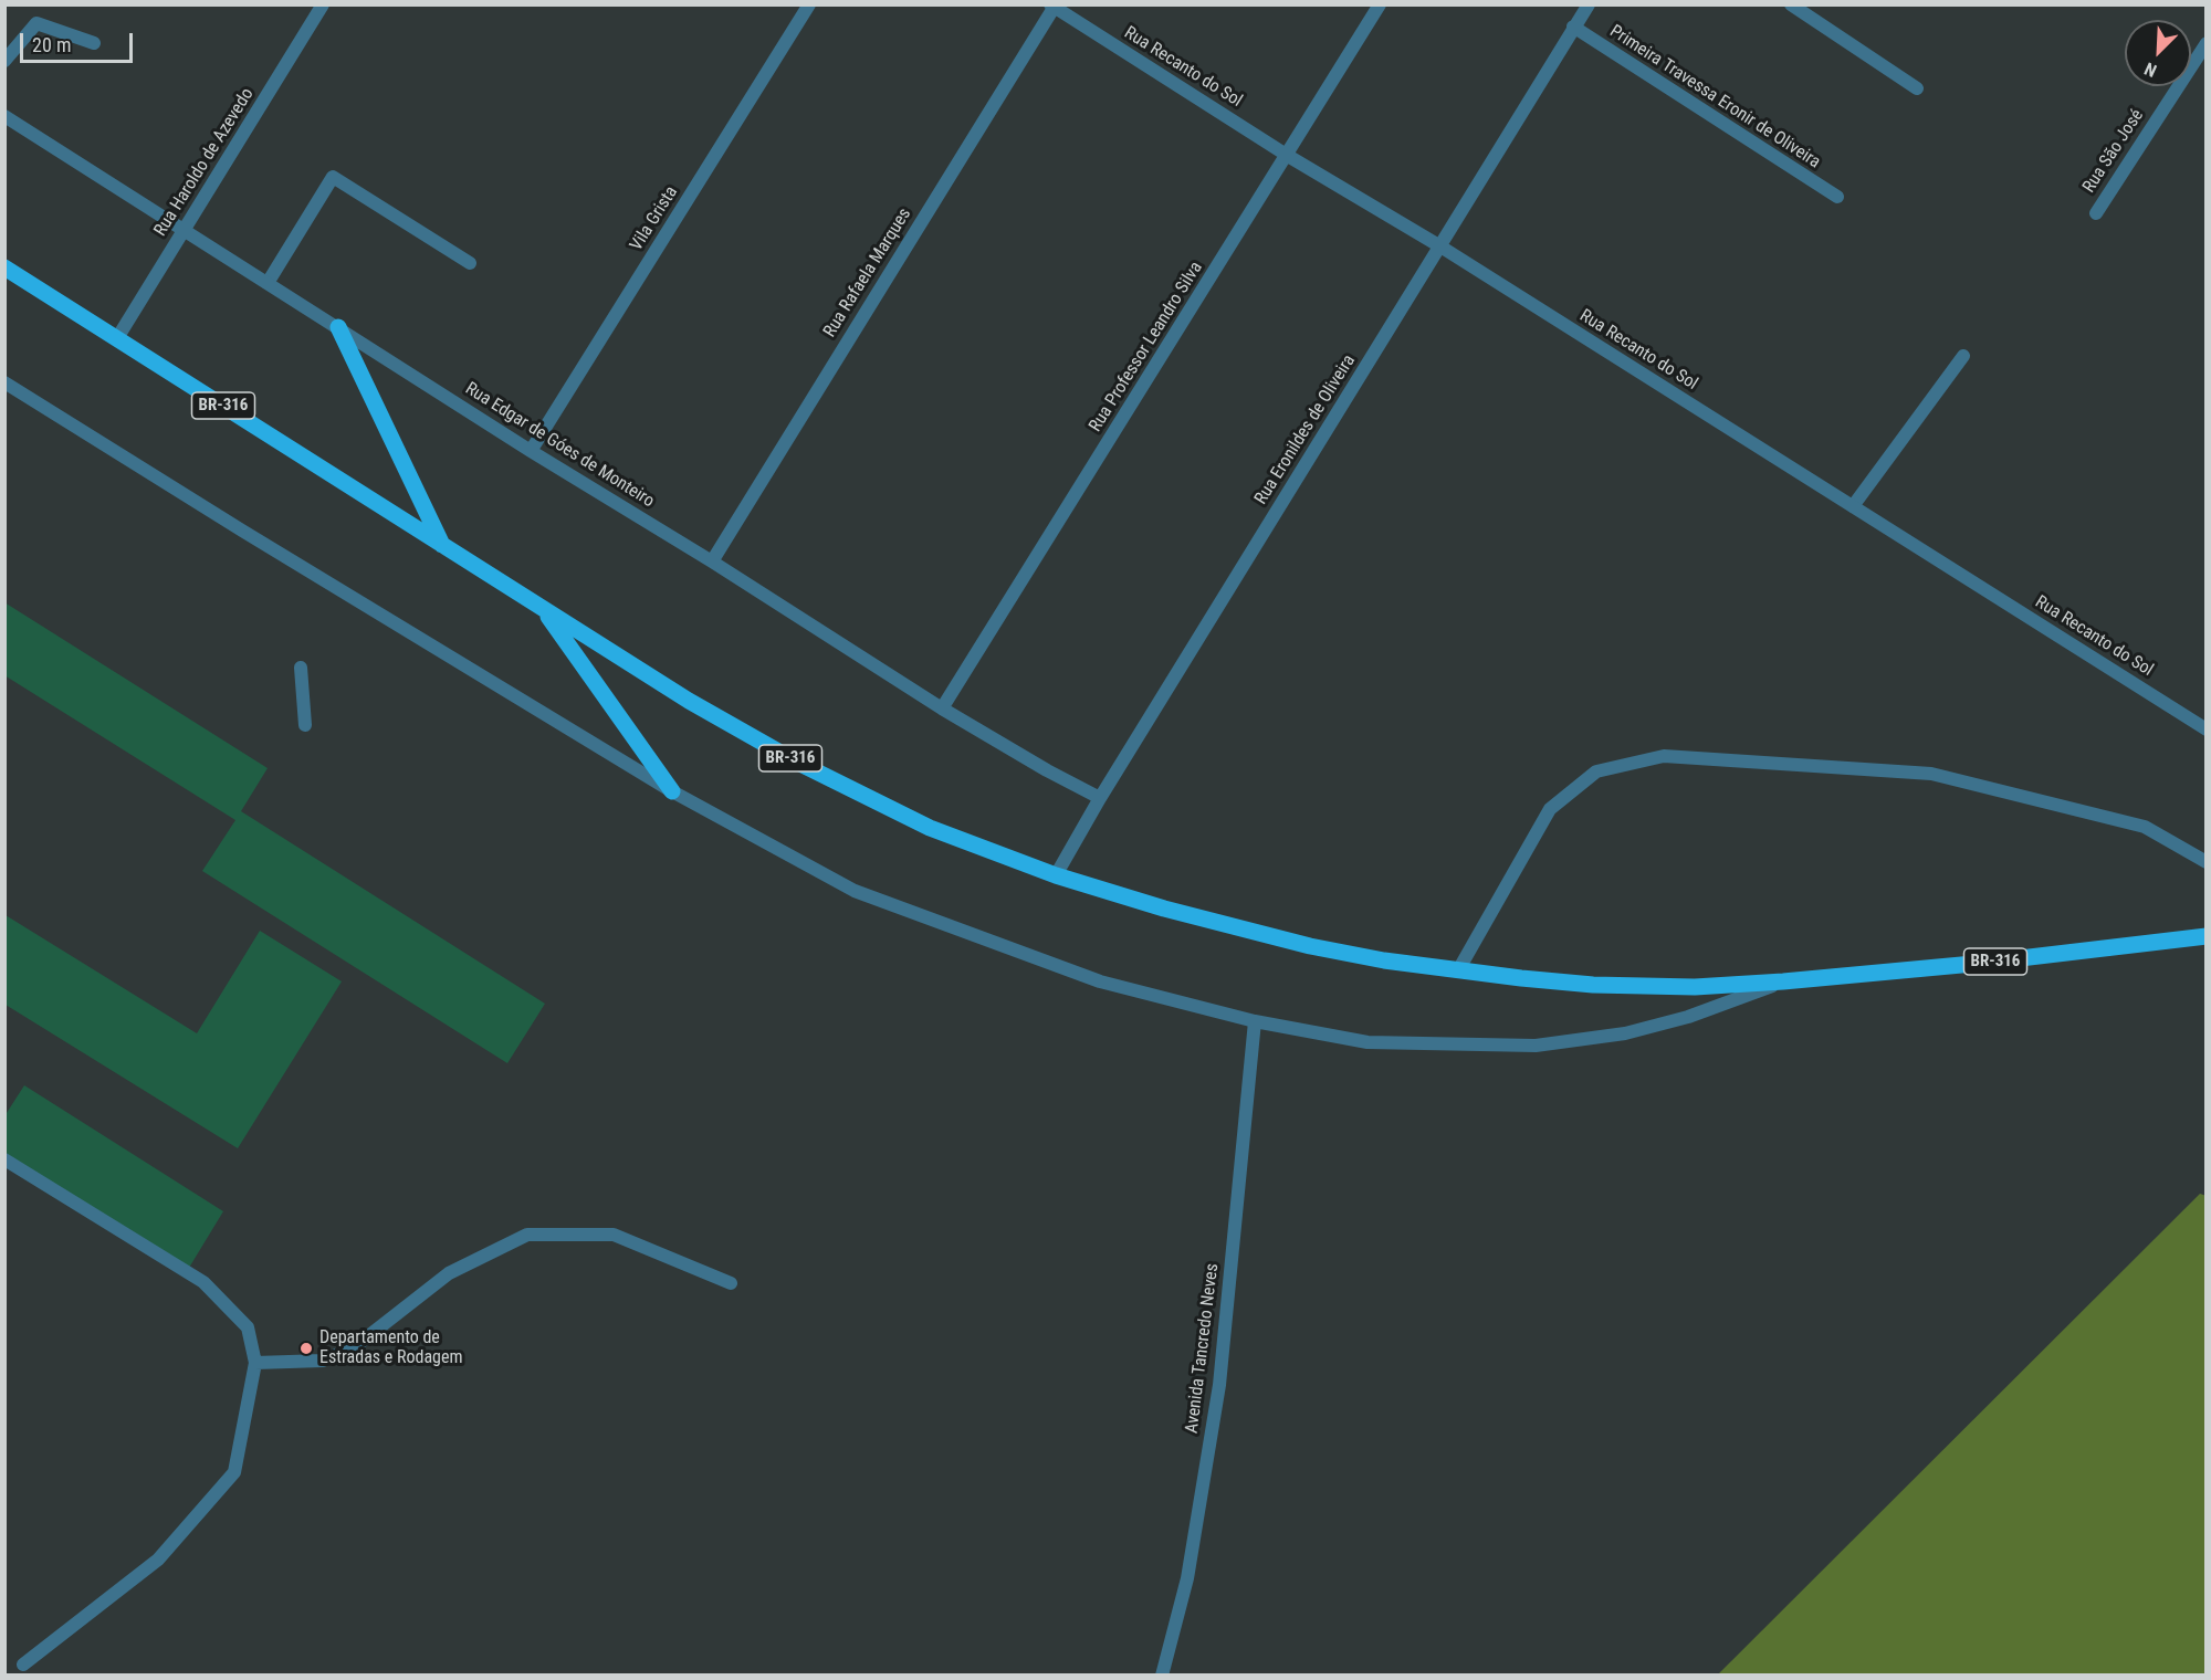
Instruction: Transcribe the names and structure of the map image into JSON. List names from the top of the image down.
{
  "streets": {
    "main road": ["BR-316"],
    "street": [
      "Rua Recanto do Sol",
      "Primeira Travessa Eronir de Oliveira",
      "Rua São José",
      "Rua Haroldo de Azevedo",
      "Vila Grista",
      "Rua Rafaela Marques",
      "Rua Professor Leandro Silva",
      "Rua Eronildes de Oliveira",
      "Rua Edgar de Góes de Monteiro",
      "Avenida Tancredo Neves"
    ]
  },
  "crossings": [
    ["Rua Recanto do Sol", "Rua Rafaela Marques"],
    ["Rua Recanto do Sol", "Rua Professor Leandro Silva"],
    ["Rua Recanto do Sol", "Rua Eronildes de Oliveira"],
    ["Primeira Travessa Eronir de Oliveira", "Rua Eronildes de Oliveira"],
    ["Rua Haroldo de Azevedo", "BR-316"],
    ["Rua Haroldo de Azevedo", "Rua Edgar de Góes de Monteiro"],
    ["Vila Grista", "Rua Edgar de Góes de Monteiro"],
    ["Rua Rafaela Marques", "Rua Edgar de Góes de Monteiro"],
    ["Rua Professor Leandro Silva", "Rua Edgar de Góes de Monteiro"],
    ["BR-316", "Rua Eronildes de Oliveira"],
    ["Rua Eronildes de Oliveira", "Rua Edgar de Góes de Monteiro"]
  ],
  "places": ["Departamento de Estradas e Rodagem"],
  "scale_bar": "20 m",
  "north": "bottom left"
}
